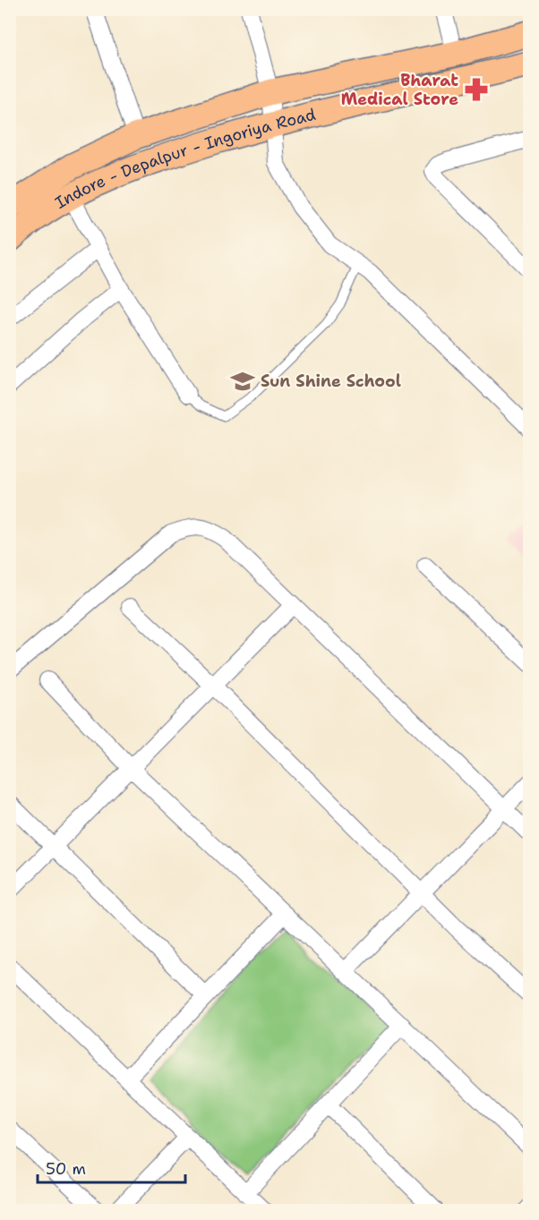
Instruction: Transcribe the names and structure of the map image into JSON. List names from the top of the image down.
{
  "streets": {
    "main road": ["Indore - Depalpur - Ingoriya Road"]
  },
  "places": {
    "pharmacy": ["Bharat Medical Store"],
    "school or university": ["Sun Shine School"]
  },
  "scale_bar": "50 m"
}
